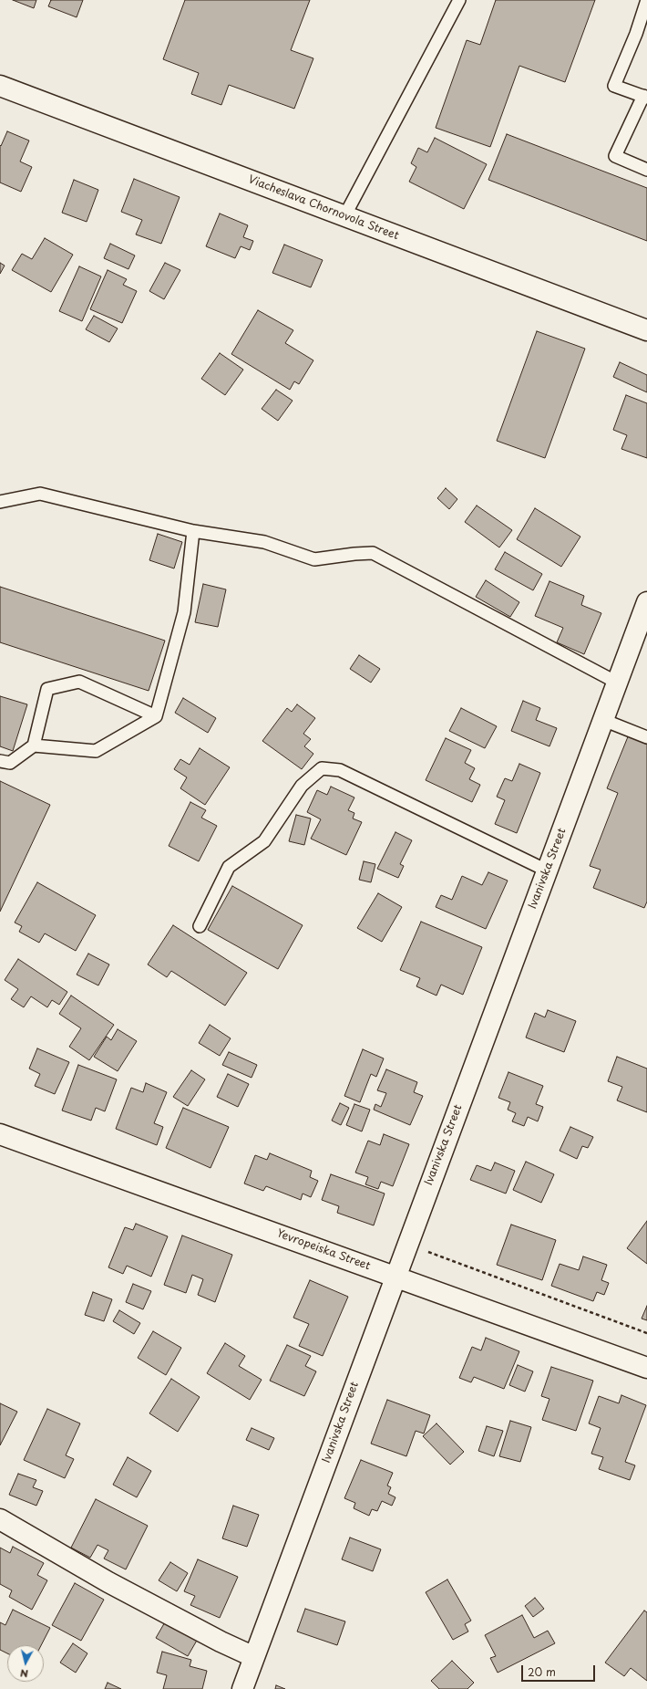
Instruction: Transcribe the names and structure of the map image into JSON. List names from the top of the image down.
{
  "streets": {
    "street": ["Viacheslava Chornovola Street", "Ivanivska Street", "Yevropeiska Street"]
  },
  "crossings": [
    ["Ivanivska Street", "Yevropeiska Street"]
  ],
  "scale_bar": "20 m",
  "north": "bottom"
}
